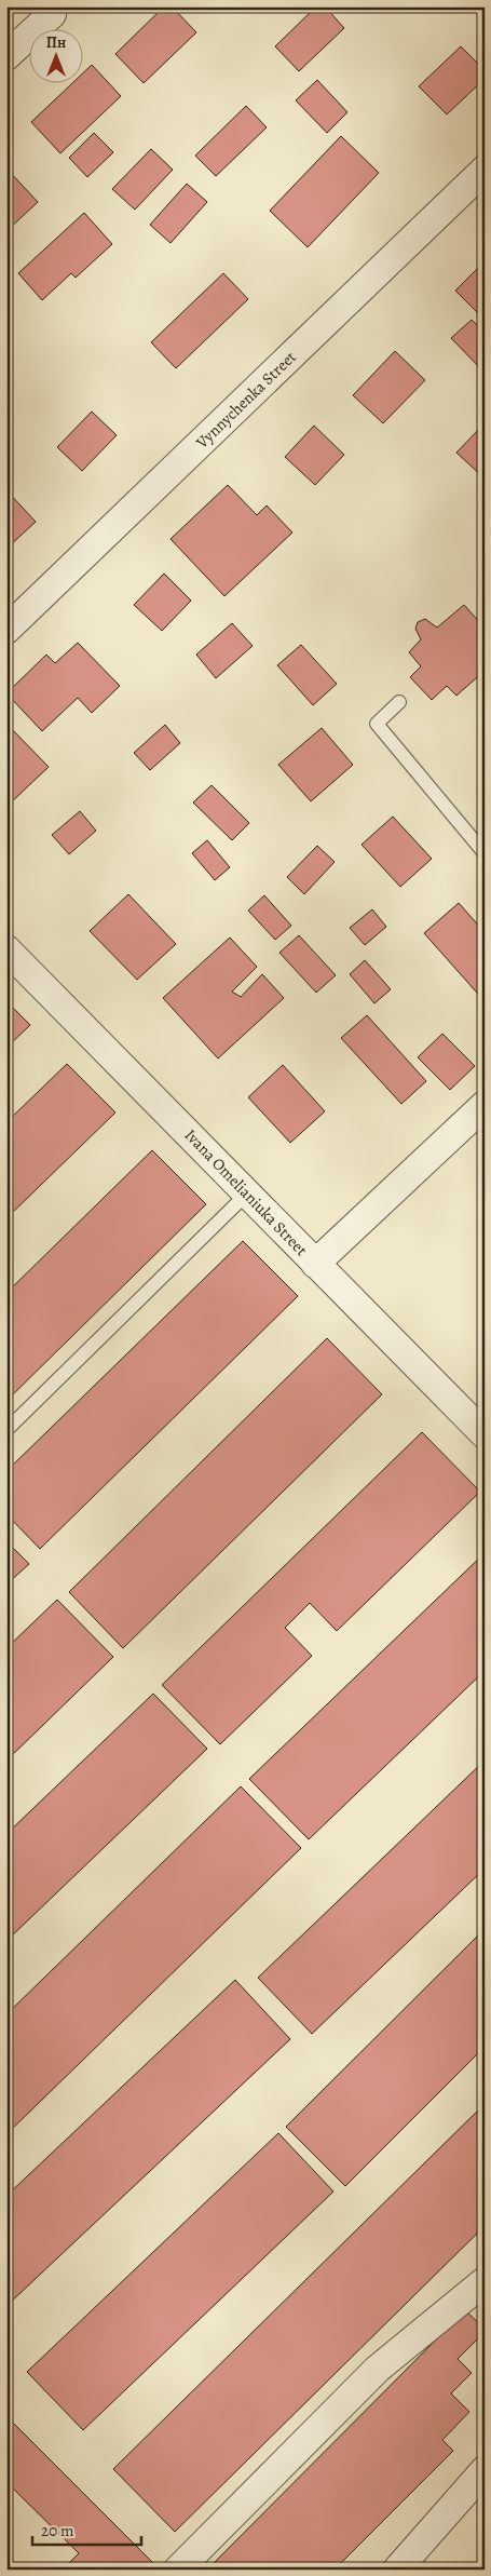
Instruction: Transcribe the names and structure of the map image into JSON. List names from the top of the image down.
{
  "streets": {
    "street": ["Vynnychenka Street", "Ivana Omelianiuka Street"]
  },
  "scale_bar": "20 m",
  "north": "top"
}
